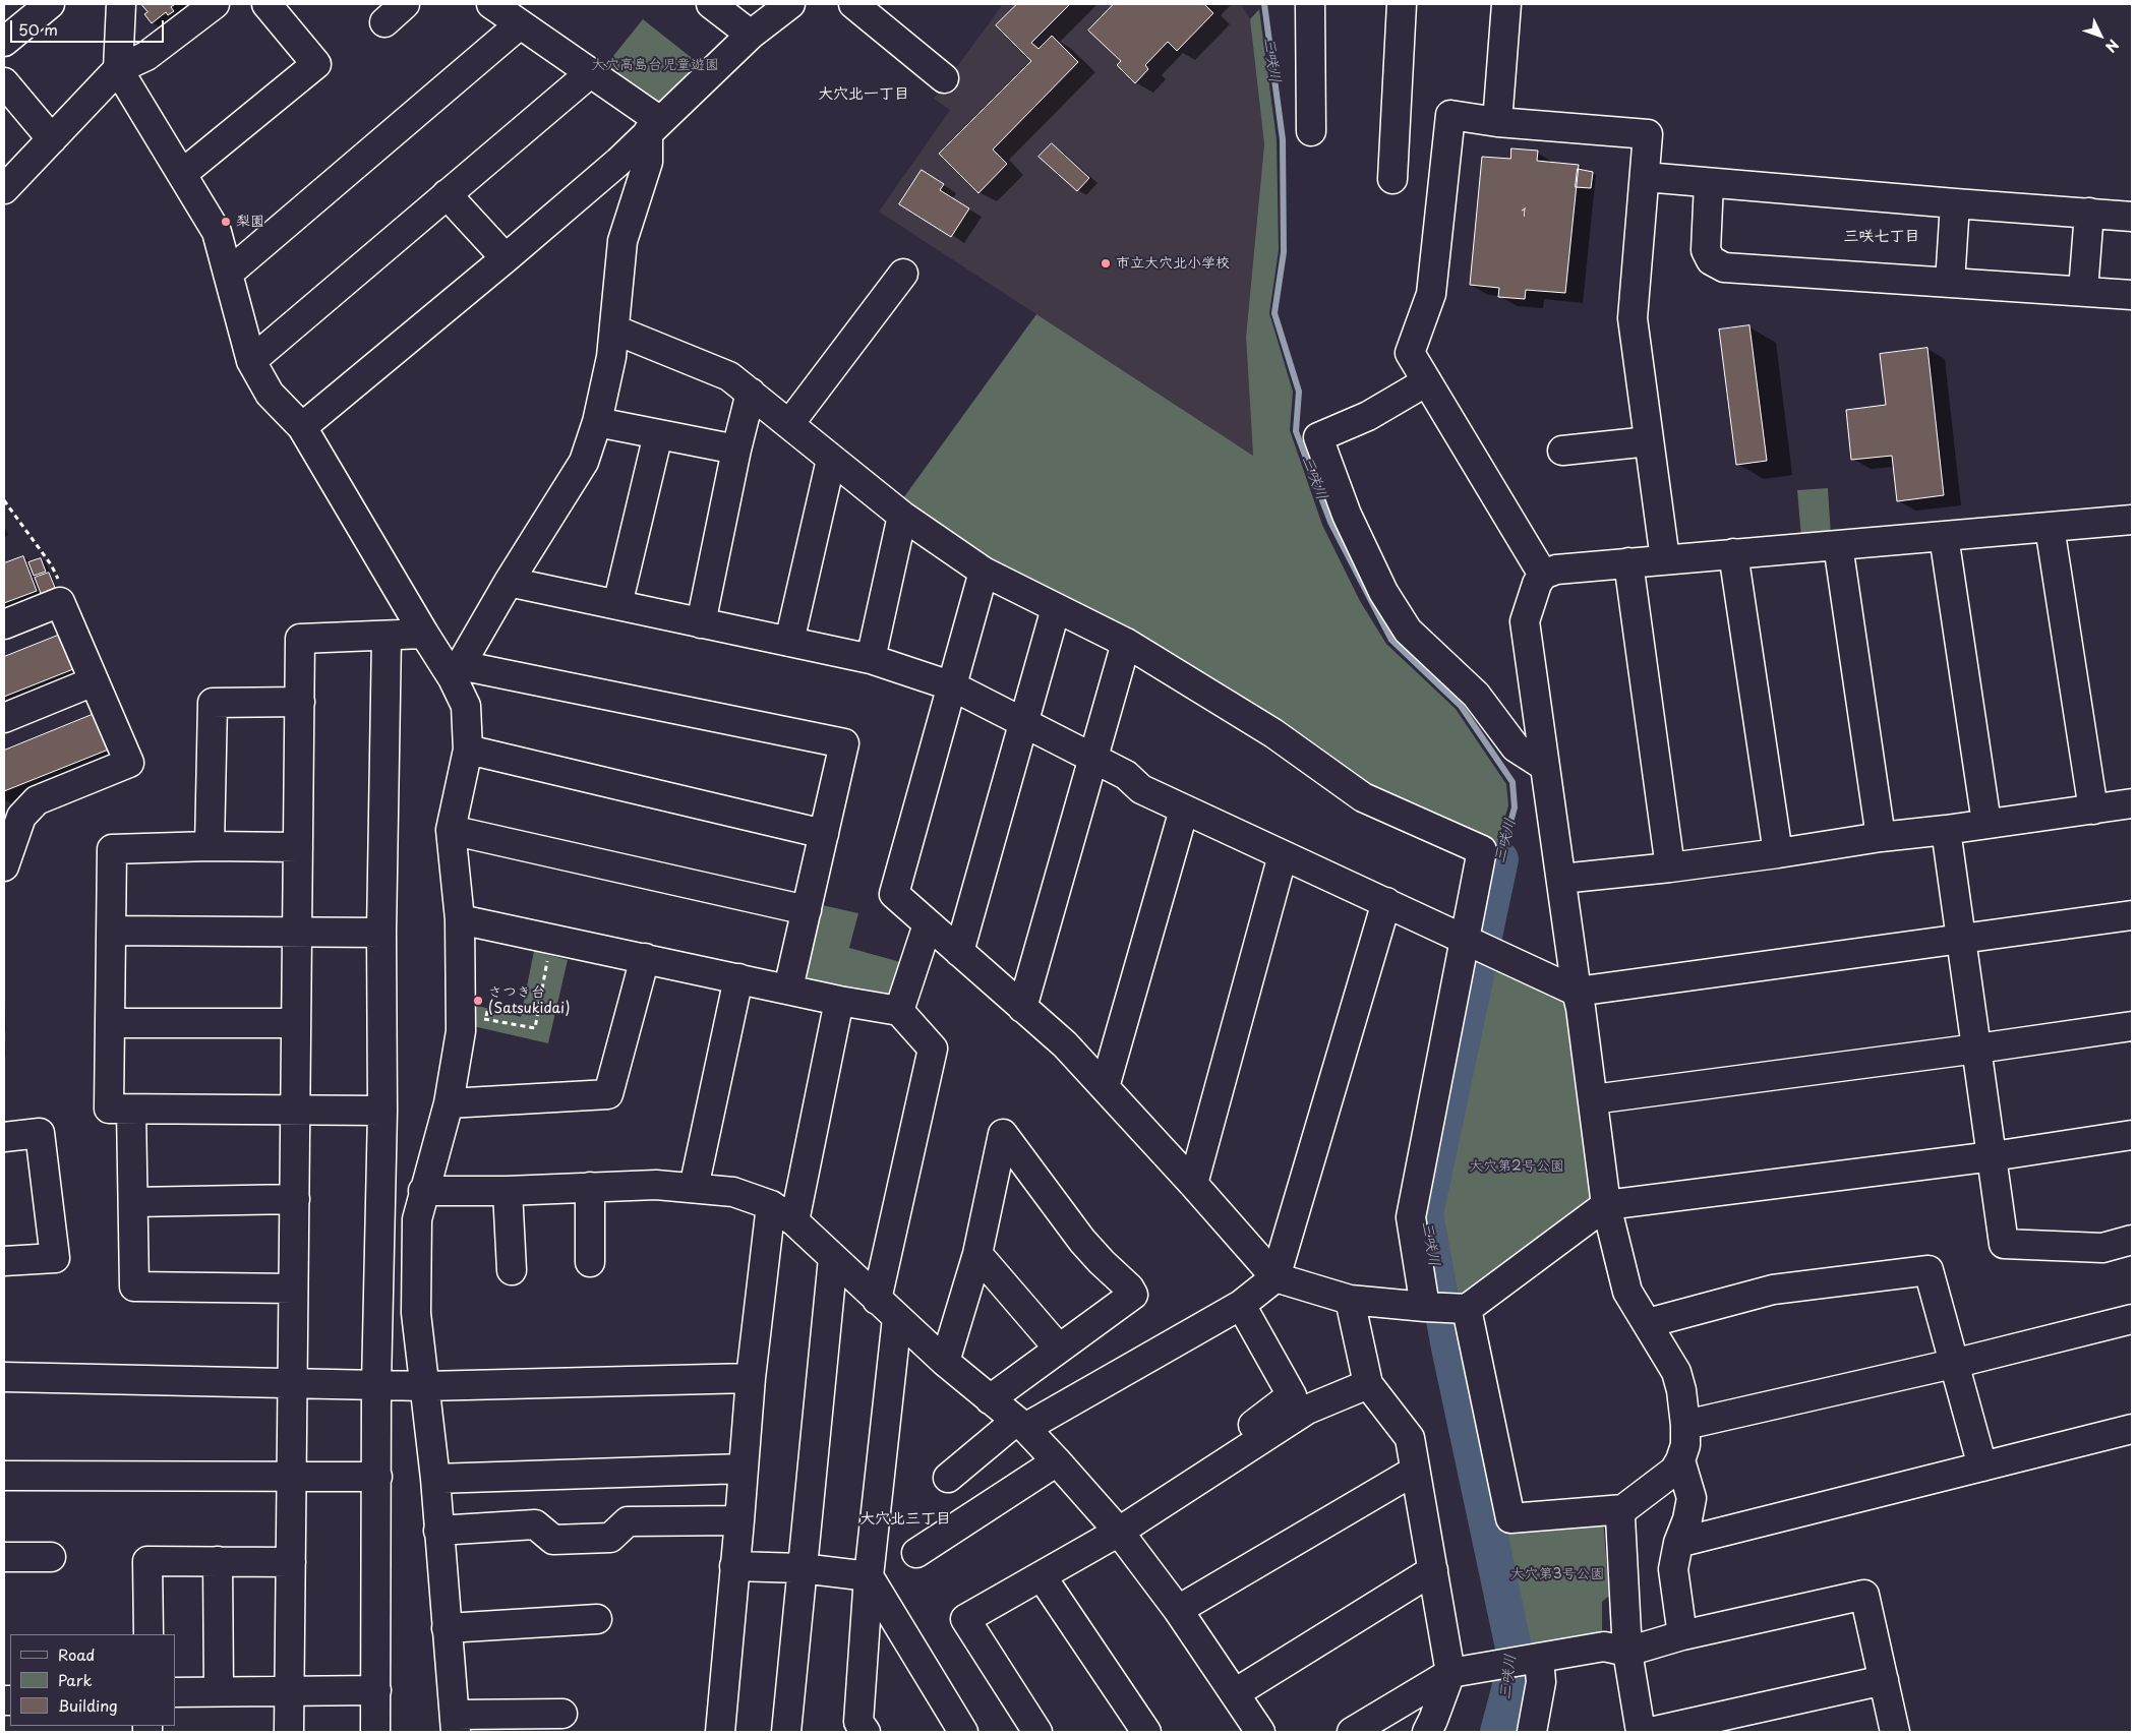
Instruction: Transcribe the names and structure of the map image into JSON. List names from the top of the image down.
{
  "districts": ["大穴北一丁目", "三咲七丁目", "大穴北三丁目"],
  "water": ["三咲川"],
  "parks": ["大穴高島台児童遊園", "大穴第2号公園", "大穴第3号公園"],
  "places": ["梨園", "市立大穴北小学校", "さつき台 (Satsukidai)"],
  "house_numbers": ["1"],
  "legend": ["Road", "Park", "Building"],
  "scale_bar": "50 m",
  "north": "bottom right"
}
